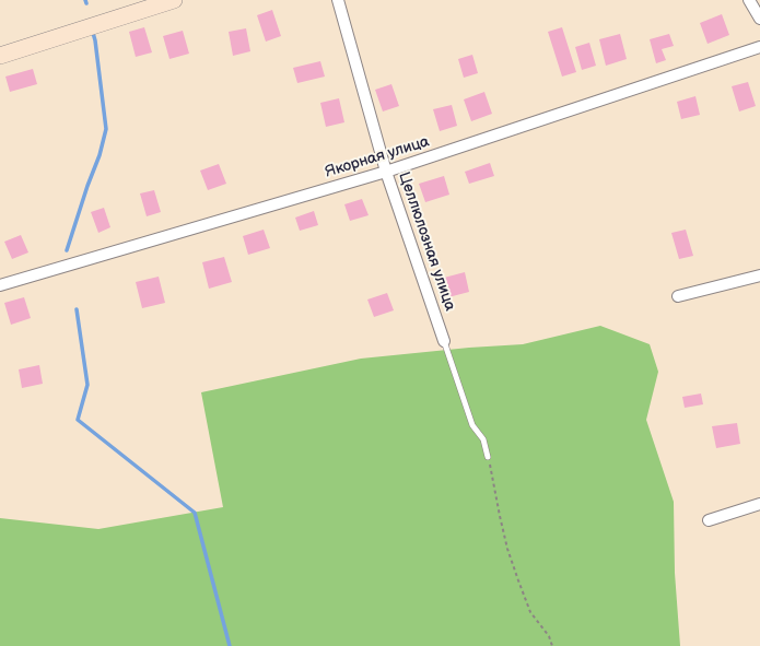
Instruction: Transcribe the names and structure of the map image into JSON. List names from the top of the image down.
{
  "streets": {
    "street": ["Якорная улица", "Целлюлозная улица"]
  },
  "crossings": [
    ["Якорная улица", "Целлюлозная улица"]
  ]
}
